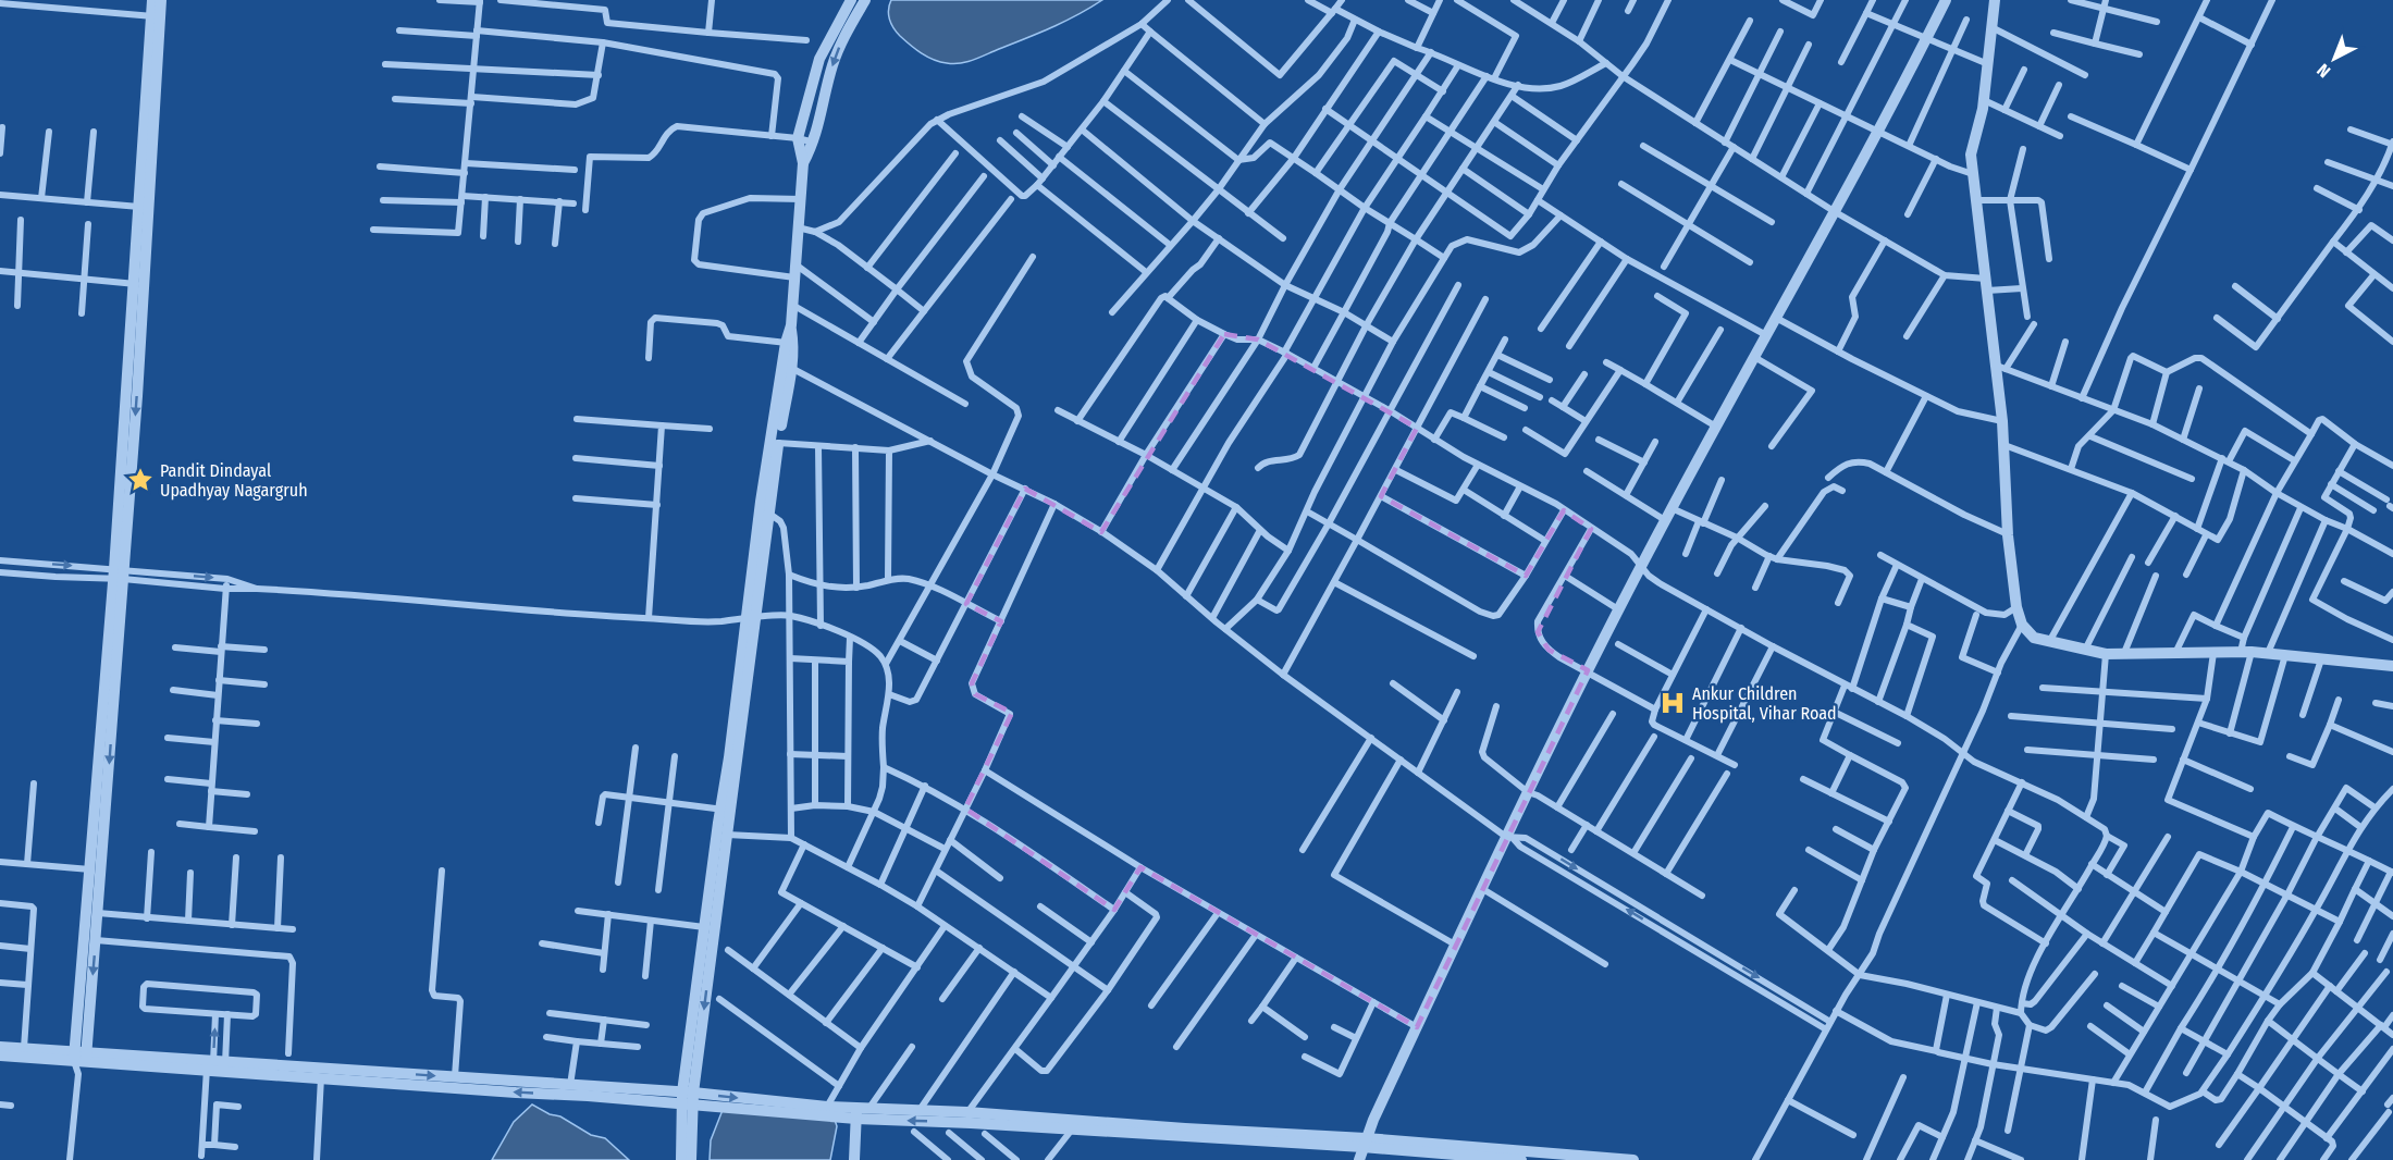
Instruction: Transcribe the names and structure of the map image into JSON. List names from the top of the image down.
{
  "places": {
    "place": ["Pandit Dindayal Upadhyay Nagargruh"],
    "hospital": ["Ankur Children Hospital, Vihar Road"]
  },
  "north": "bottom left"
}
